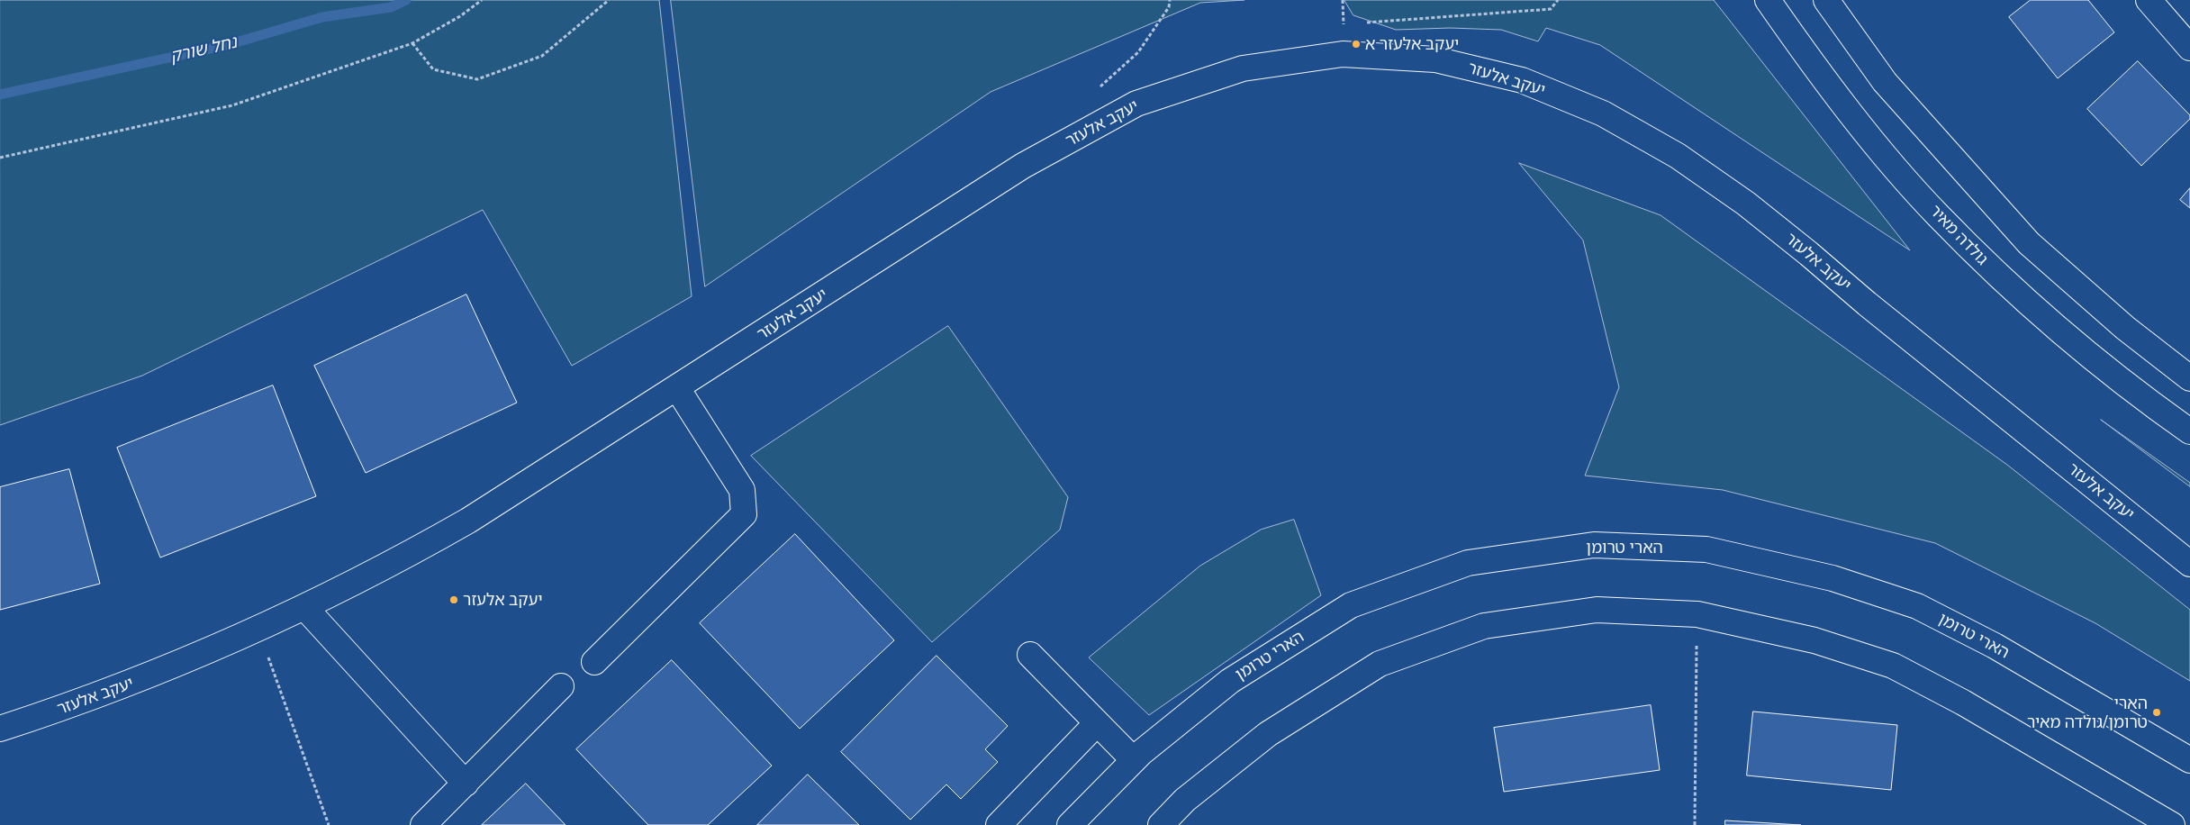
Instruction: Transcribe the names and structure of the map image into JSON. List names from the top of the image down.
{
  "streets": {
    "street": ["יעקב אלעזר", "גולדה מאיר", "הארי טרומן"]
  },
  "water": ["נחל שורק"],
  "places": ["יעקב אלעזר א", "יעקב אלעזר", "הארי טרומן/גולדה מאיר"]
}
